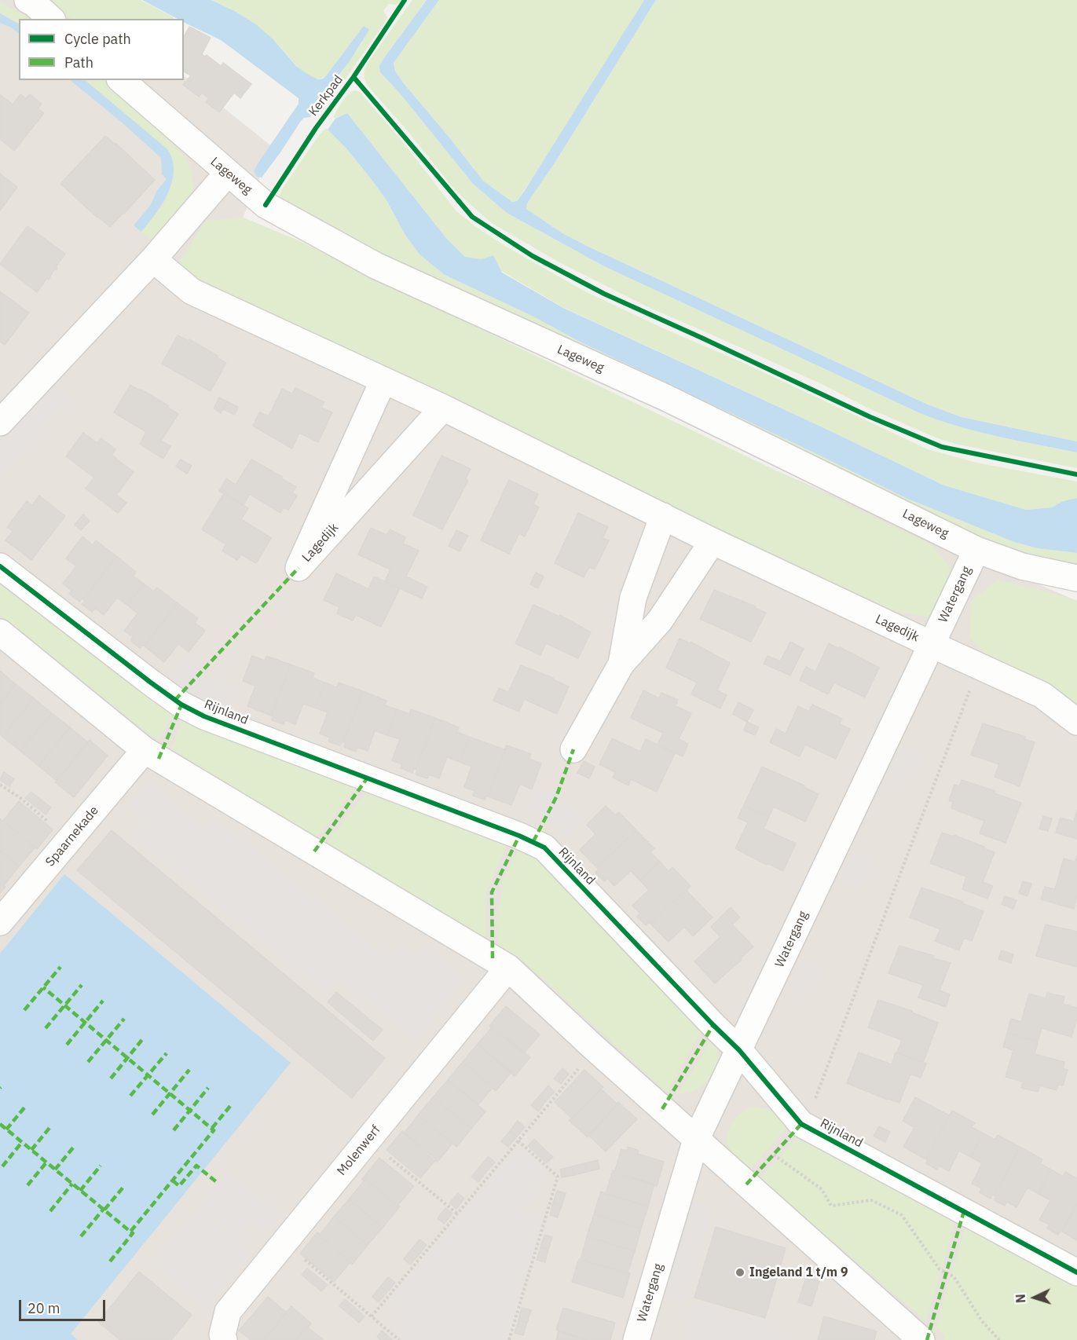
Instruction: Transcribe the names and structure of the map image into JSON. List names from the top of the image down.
{
  "streets": {
    "street": [
      "Lageweg",
      "Lagedijk",
      "Watergang",
      "Rijnland",
      "Spaarnekade",
      "Molenwerf"
    ],
    "cycle path": ["Kerkpad"]
  },
  "crossings": [
    ["Lageweg", "Watergang"],
    ["Lagedijk", "Watergang"],
    ["Watergang", "Rijnland"]
  ],
  "places": ["Ingeland 1 t/m 9"],
  "legend": ["Cycle path", "Path"],
  "scale_bar": "20 m",
  "north": "left"
}
